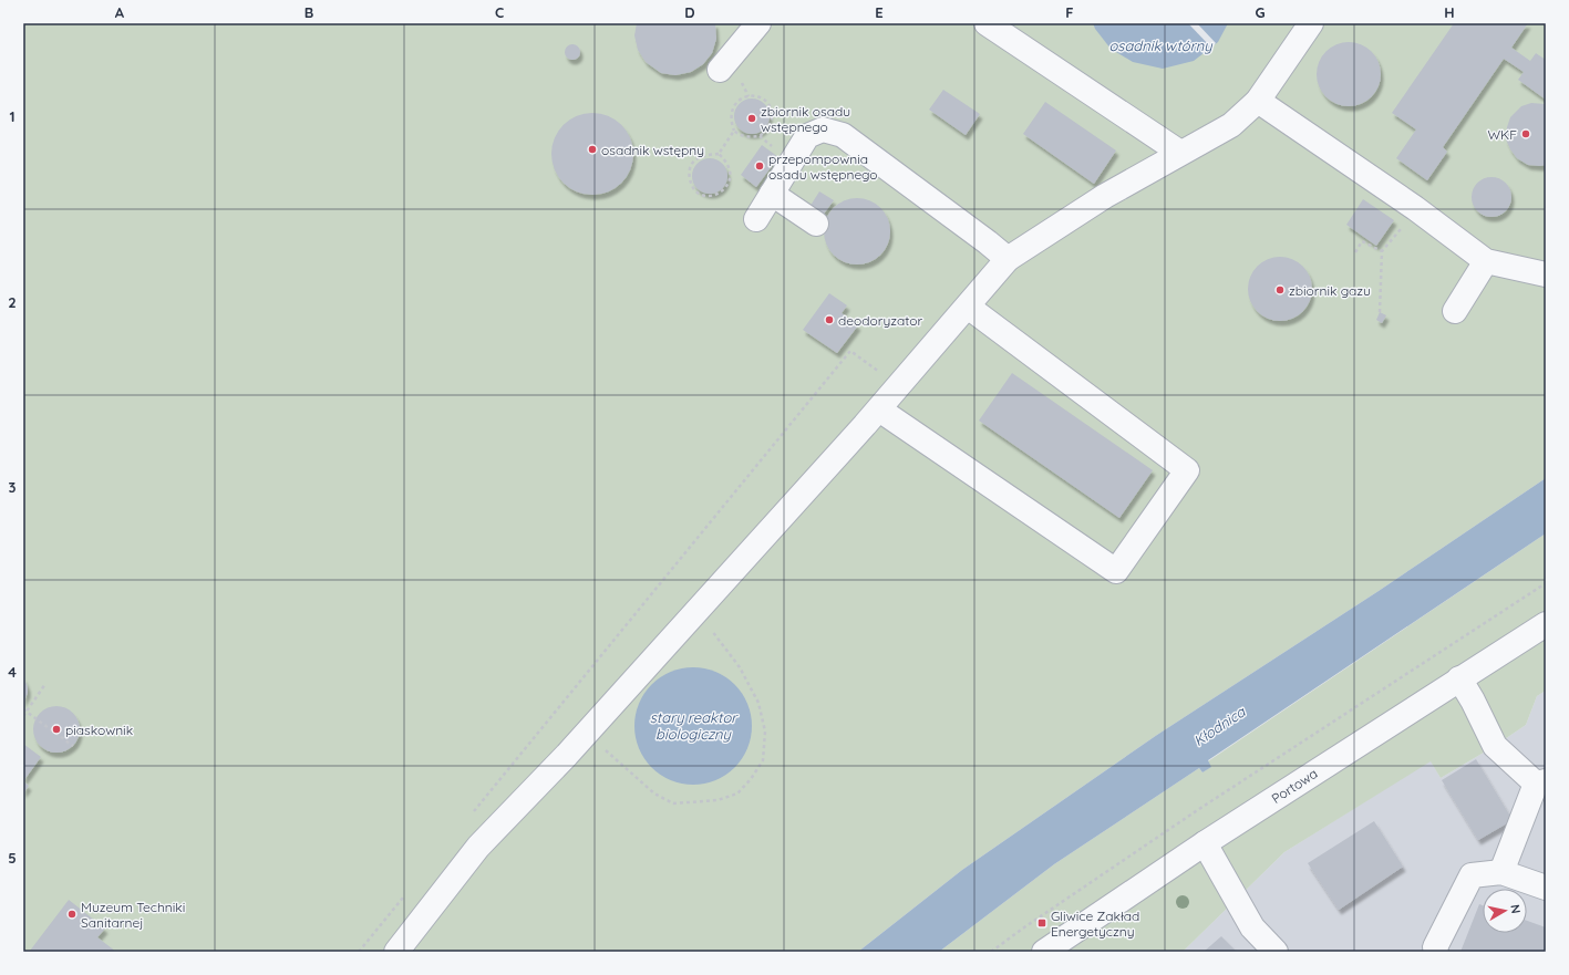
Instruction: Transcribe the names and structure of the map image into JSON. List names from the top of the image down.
{
  "streets": {
    "street": ["Portowa"]
  },
  "water": ["osadnik wtórny", "stary reaktor biologiczny", "Kłodnica"],
  "places": {
    "other": [
      "zbiornik osadu wstępnego",
      "WKF",
      "osadnik wstępny",
      "przepompownia osadu wstępnego",
      "zbiornik gazu",
      "deodoryzator",
      "piaskownik",
      "Muzeum Techniki Sanitarnej"
    ],
    "transit": ["Gliwice Zakład Energetyczny"]
  },
  "north": "right",
  "grid": {
    "columns": [
      "A",
      "B",
      "C",
      "D",
      "E",
      "F",
      "G",
      "H"
    ],
    "rows": [
      "1",
      "2",
      "3",
      "4",
      "5"
    ]
  }
}
